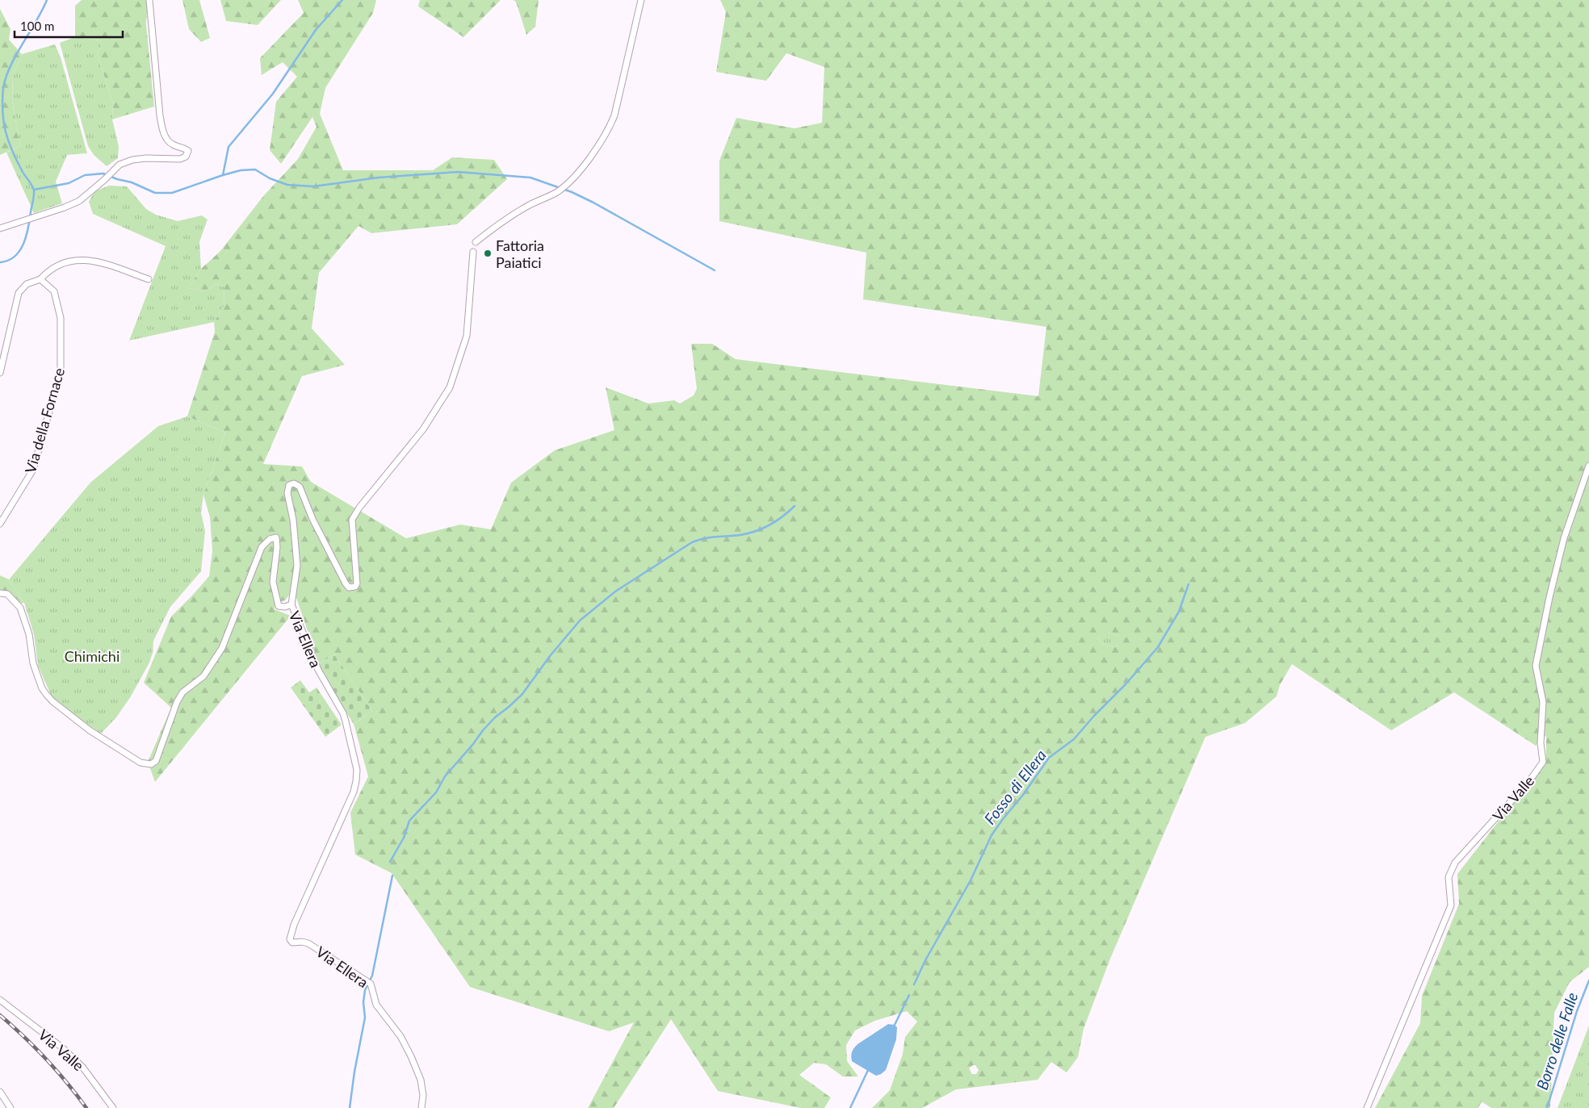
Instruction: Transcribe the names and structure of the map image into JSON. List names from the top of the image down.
{
  "streets": {
    "street": ["Via della Fornace", "Via Ellera", "Via Valle"]
  },
  "water": ["Fosso di Ellera", "Borro delle Falle"],
  "parks": ["Chimichi"],
  "places": ["Fattoria Paiatici"],
  "scale_bar": "100 m"
}
